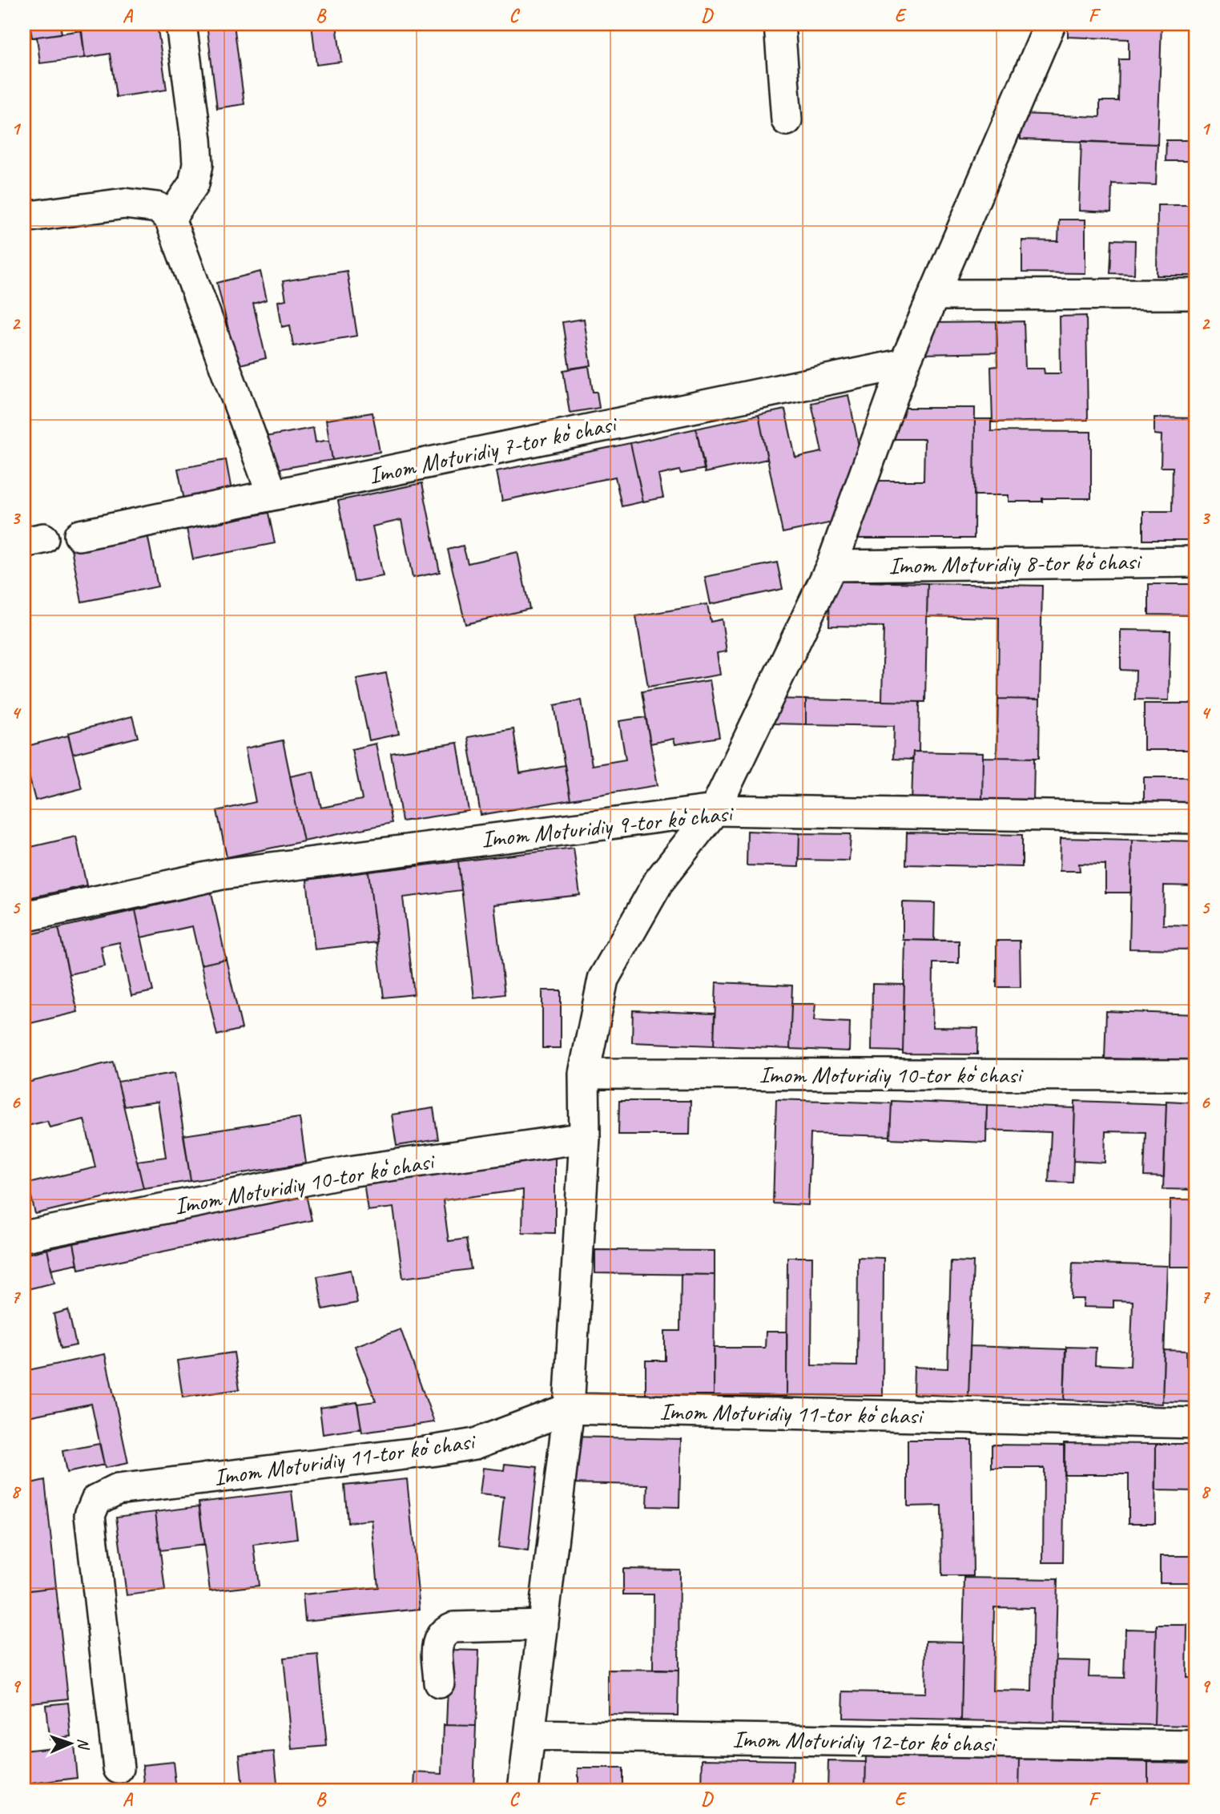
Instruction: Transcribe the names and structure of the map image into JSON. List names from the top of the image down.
{
  "streets": {
    "street": [
      "Imom Moturidiy 7-tor koʻchasi",
      "Imom Moturidiy 8-tor koʻchasi",
      "Imom Moturidiy 9-tor koʻchasi",
      "Imom Moturidiy 10-tor koʻchasi",
      "Imom Moturidiy 11-tor koʻchasi",
      "Imom Moturidiy 12-tor koʻchasi"
    ]
  },
  "north": "right",
  "grid": {
    "columns": [
      "A",
      "B",
      "C",
      "D",
      "E",
      "F"
    ],
    "rows": [
      "1",
      "2",
      "3",
      "4",
      "5",
      "6",
      "7",
      "8",
      "9"
    ]
  }
}
